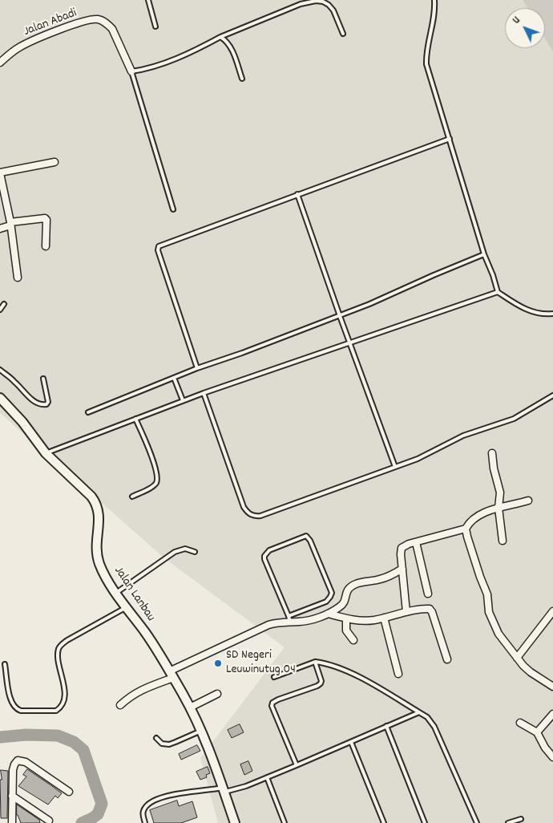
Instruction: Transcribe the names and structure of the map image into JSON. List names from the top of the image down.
{
  "streets": {
    "street": ["Jalan Abadi", "Jalan Lanbau"]
  },
  "places": ["SD Negeri Leuwinutug 04"],
  "north": "top left"
}
